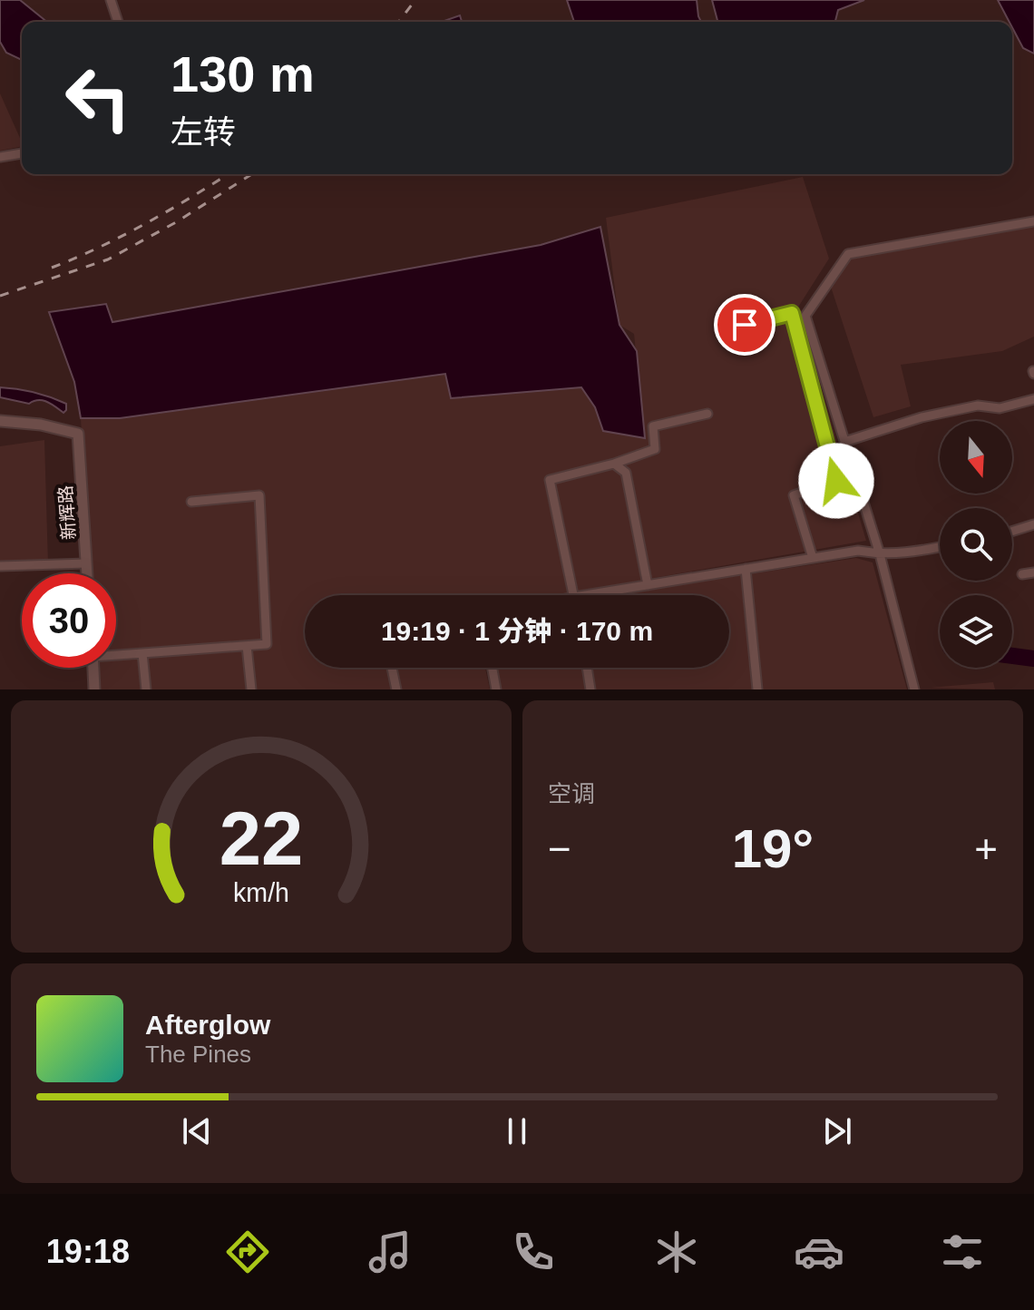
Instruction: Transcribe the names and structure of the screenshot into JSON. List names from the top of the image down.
{
  "streets": {
    "street": ["新辉路"]
  },
  "north": "bottom",
  "page": {
    "turn": ["130 m", "左转"],
    "limit": "30",
    "trip": "19:19 · 1 分钟 · 170 m",
    "tile": "空调",
    "heat": ["−", "19°", "+"],
    "song": ["Afterglow", "The Pines"],
    "tabs": "19:18",
    "gauge": ["22", "km/h"]
  }
}
